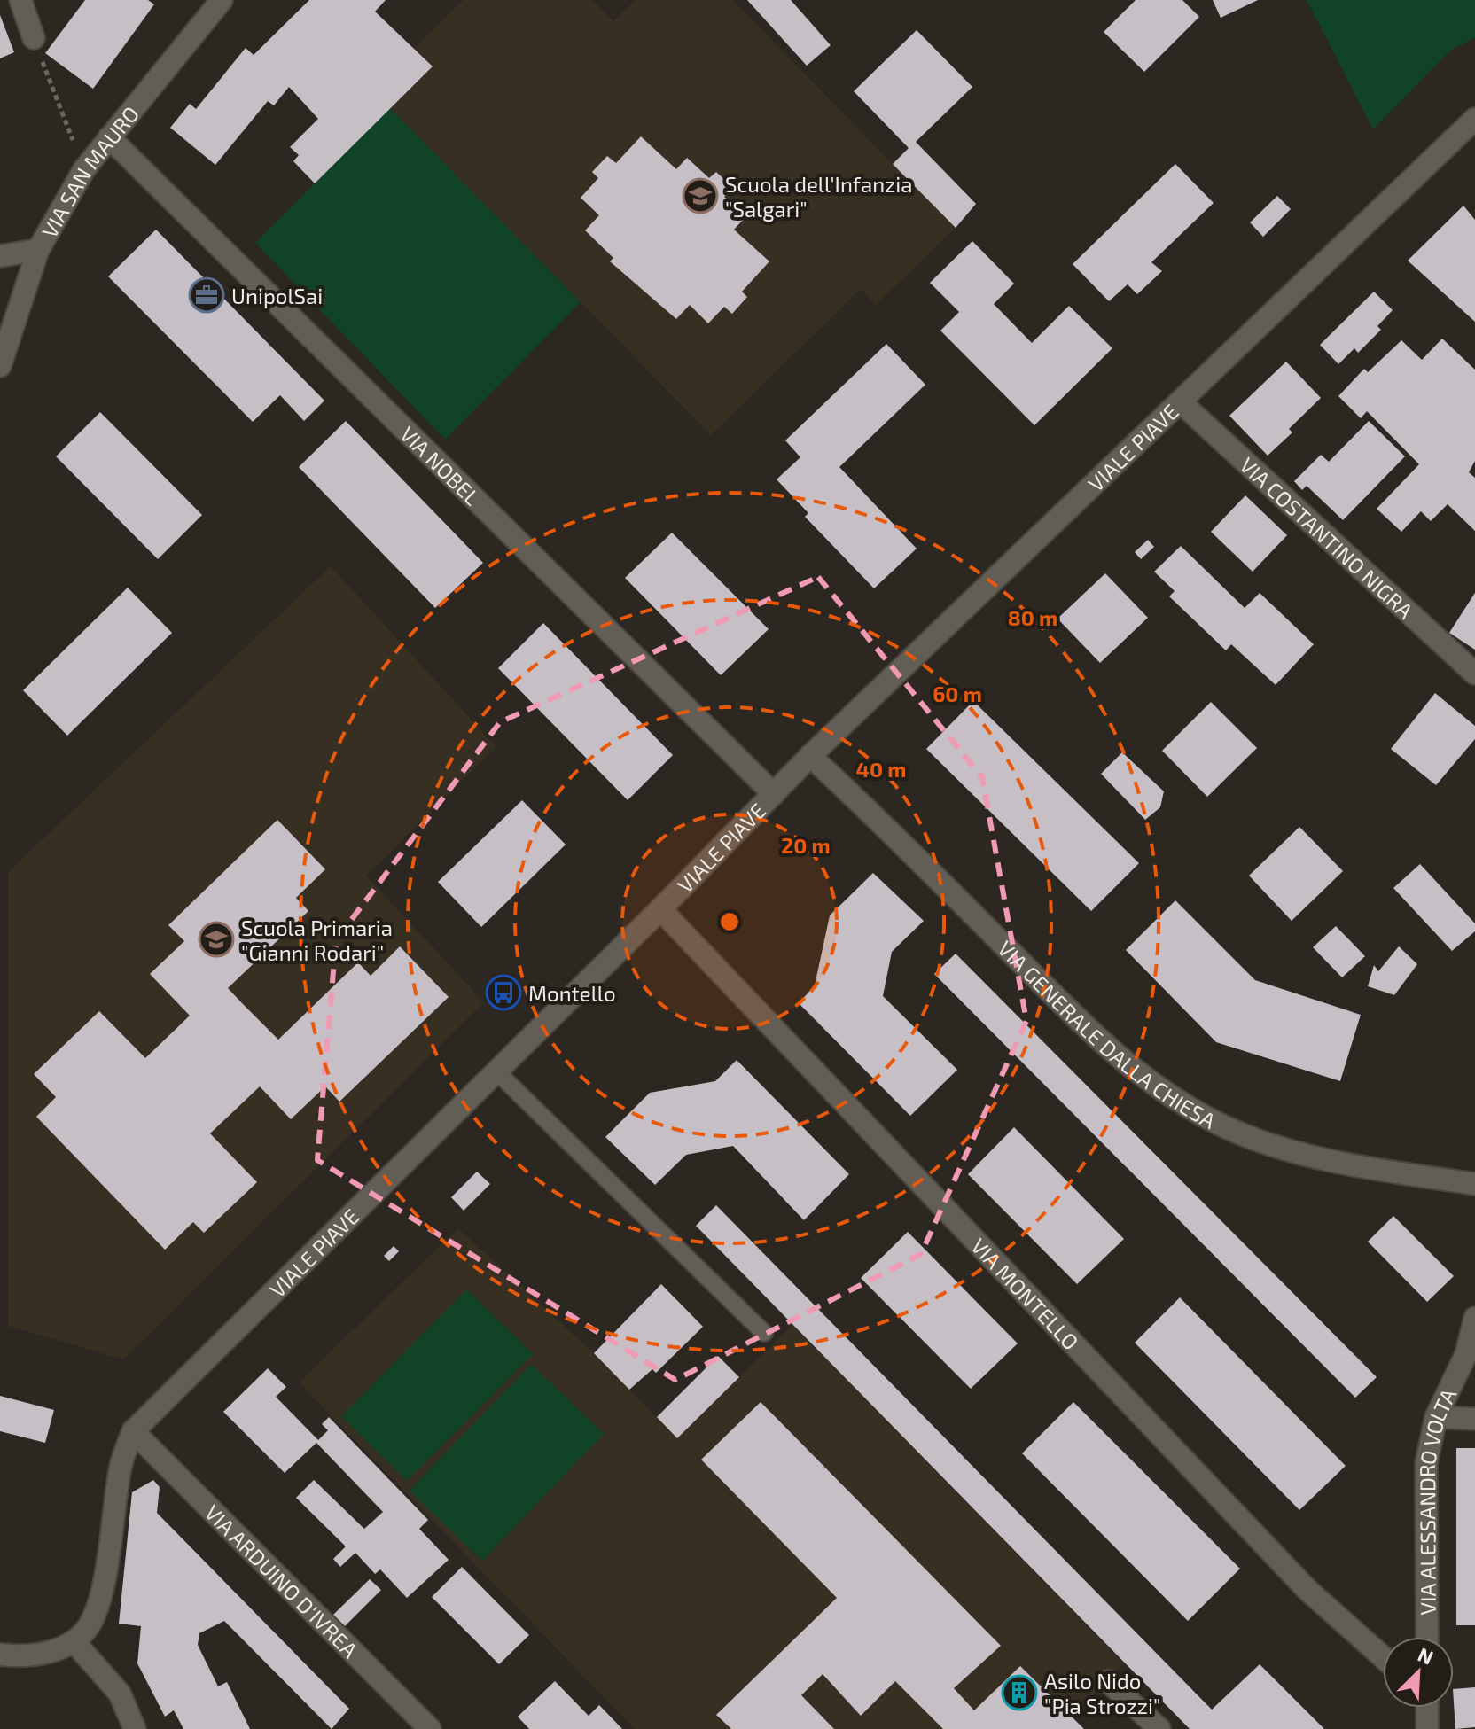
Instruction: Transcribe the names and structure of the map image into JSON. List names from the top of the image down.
{
  "streets": {
    "street": [
      "VIA SAN MAURO",
      "VIALE PIAVE",
      "VIA NOBEL",
      "VIA COSTANTINO NIGRA",
      "VIA GENERALE DALLA CHIESA",
      "VIA MONTELLO",
      "VIA ALESSANDRO VOLTA",
      "VIA ARDUINO D'IVREA"
    ]
  },
  "crossings": [
    ["VIA SAN MAURO", "VIA NOBEL"],
    ["VIALE PIAVE", "VIA NOBEL"],
    ["VIALE PIAVE", "VIA COSTANTINO NIGRA"],
    ["VIALE PIAVE", "VIA GENERALE DALLA CHIESA"],
    ["VIALE PIAVE", "VIA MONTELLO"],
    ["VIALE PIAVE", "VIA ARDUINO D'IVREA"]
  ],
  "places": {
    "school or university": ["Scuola dell'Infanzia \"Salgari\"", "Scuola Primaria \"Gianni Rodari\""],
    "office": ["UnipolSai"],
    "bus stop": ["Montello"],
    "building": ["Asilo Nido \"Pia Strozzi\""]
  },
  "north": "top right",
  "rings": [
    "80 m",
    "60 m",
    "40 m",
    "20 m"
  ]
}
